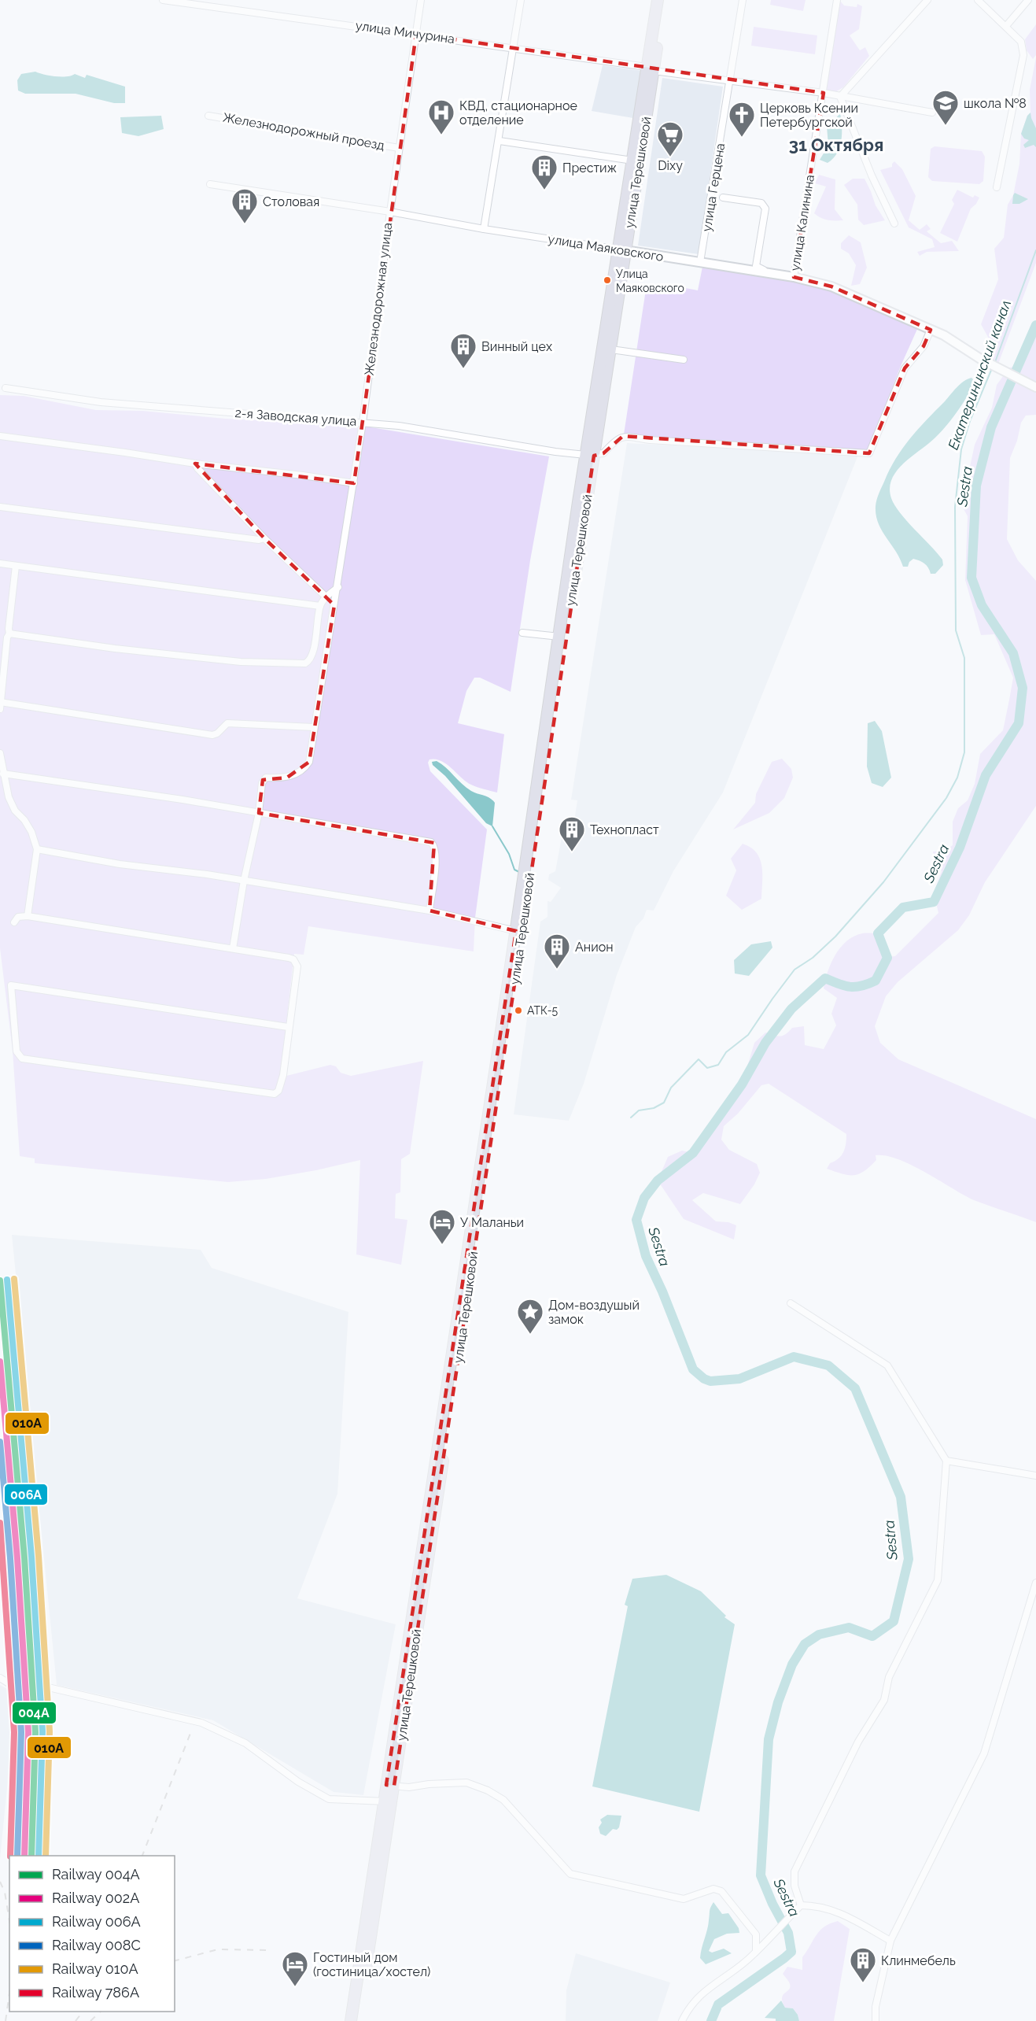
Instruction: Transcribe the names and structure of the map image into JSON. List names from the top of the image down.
{
  "streets": {
    "highway": ["улица Терешковой"],
    "street": [
      "улица Мичурина",
      "Железнодорожный проезд",
      "улица Герцена",
      "улица Калинина",
      "улица Маяковского",
      "Железнодорожная улица",
      "2-я Заводская улица"
    ]
  },
  "crossings": [
    ["улица Мичурина", "улица Терешковой"],
    ["улица Мичурина", "улица Герцена"],
    ["улица Мичурина", "улица Калинина"],
    ["улица Мичурина", "Железнодорожная улица"],
    ["Железнодорожный проезд", "Железнодорожная улица"],
    ["улица Терешковой", "улица Маяковского"],
    ["улица Терешковой", "2-я Заводская улица"],
    ["улица Герцена", "улица Маяковского"],
    ["улица Калинина", "улица Маяковского"],
    ["улица Маяковского", "Железнодорожная улица"],
    ["Железнодорожная улица", "2-я Заводская улица"]
  ],
  "districts": ["31 Октября"],
  "water": ["Екатерининский канал", "Sestra"],
  "places": {
    "school or university": ["школа №8"],
    "hospital": ["КВД, стационарное отделение"],
    "church": ["Церковь Ксении Петербургской"],
    "supermarket": ["Dixy"],
    "building": [
      "Престиж",
      "Столовая",
      "Винный цех",
      "Технопласт",
      "Анион",
      "Клинмебель"
    ],
    "other": ["Улица Маяковского", "АТК-5"],
    "hotel": ["У Маланьи", "Гостиный дом (гостиница/хостел)"],
    "place": ["Дом-воздушый замок"]
  },
  "lines": [
    "rail line 010А",
    "rail line 006А",
    "rail line 004А",
    "rail line 002А",
    "rail line 008С",
    "rail line 786А"
  ],
  "legend": [
    "Railway 004А",
    "Railway 002А",
    "Railway 006А",
    "Railway 008С",
    "Railway 010А",
    "Railway 786А"
  ]
}
